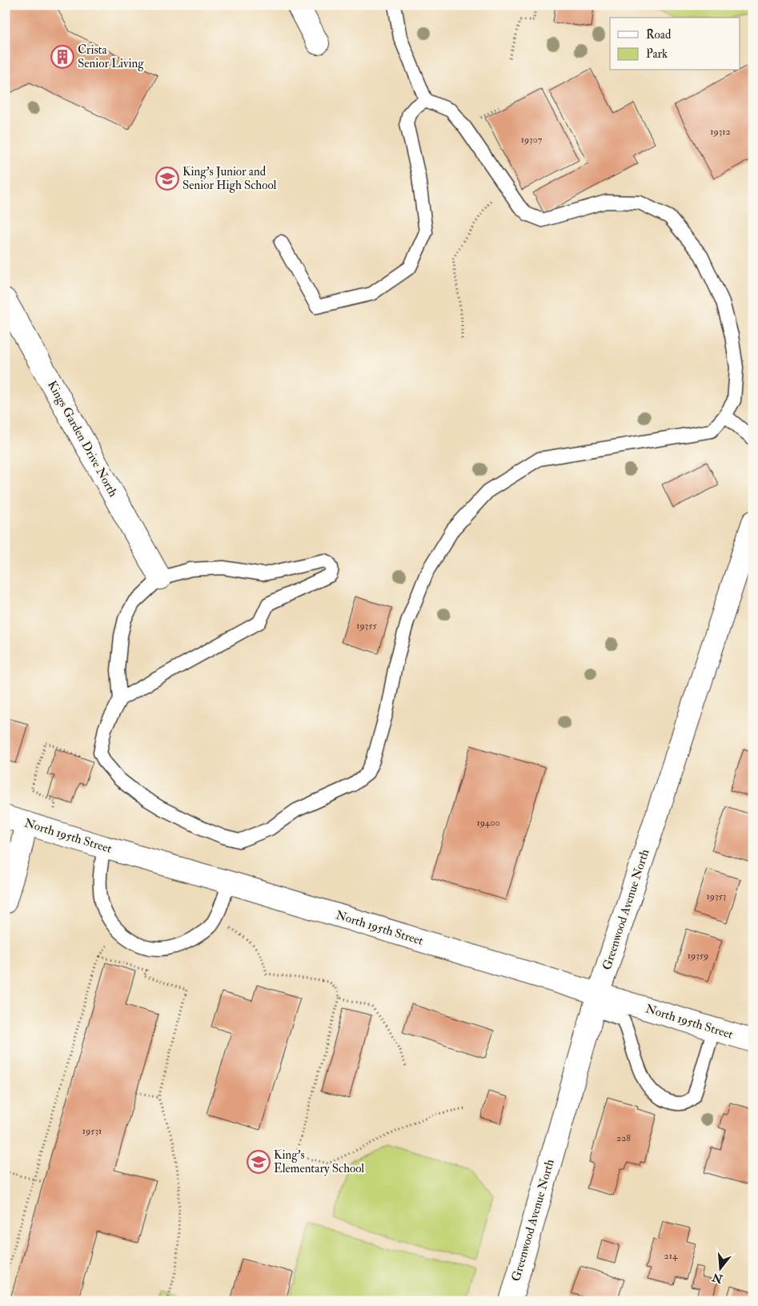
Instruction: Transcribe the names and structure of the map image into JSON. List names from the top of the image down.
{
  "streets": {
    "street": ["Kings Garden Drive North", "North 195th Street", "Greenwood Avenue North"]
  },
  "crossings": [
    ["North 195th Street", "Greenwood Avenue North"]
  ],
  "places": {
    "building": ["Crista Senior Living"],
    "school or university": ["King's Junior and Senior High School", "King's Elementary School"]
  },
  "house_numbers": [
    "19312",
    "19307",
    "19355",
    "19400",
    "19353",
    "19359",
    "19531",
    "228",
    "214"
  ],
  "legend": ["Road", "Park"],
  "north": "bottom"
}
